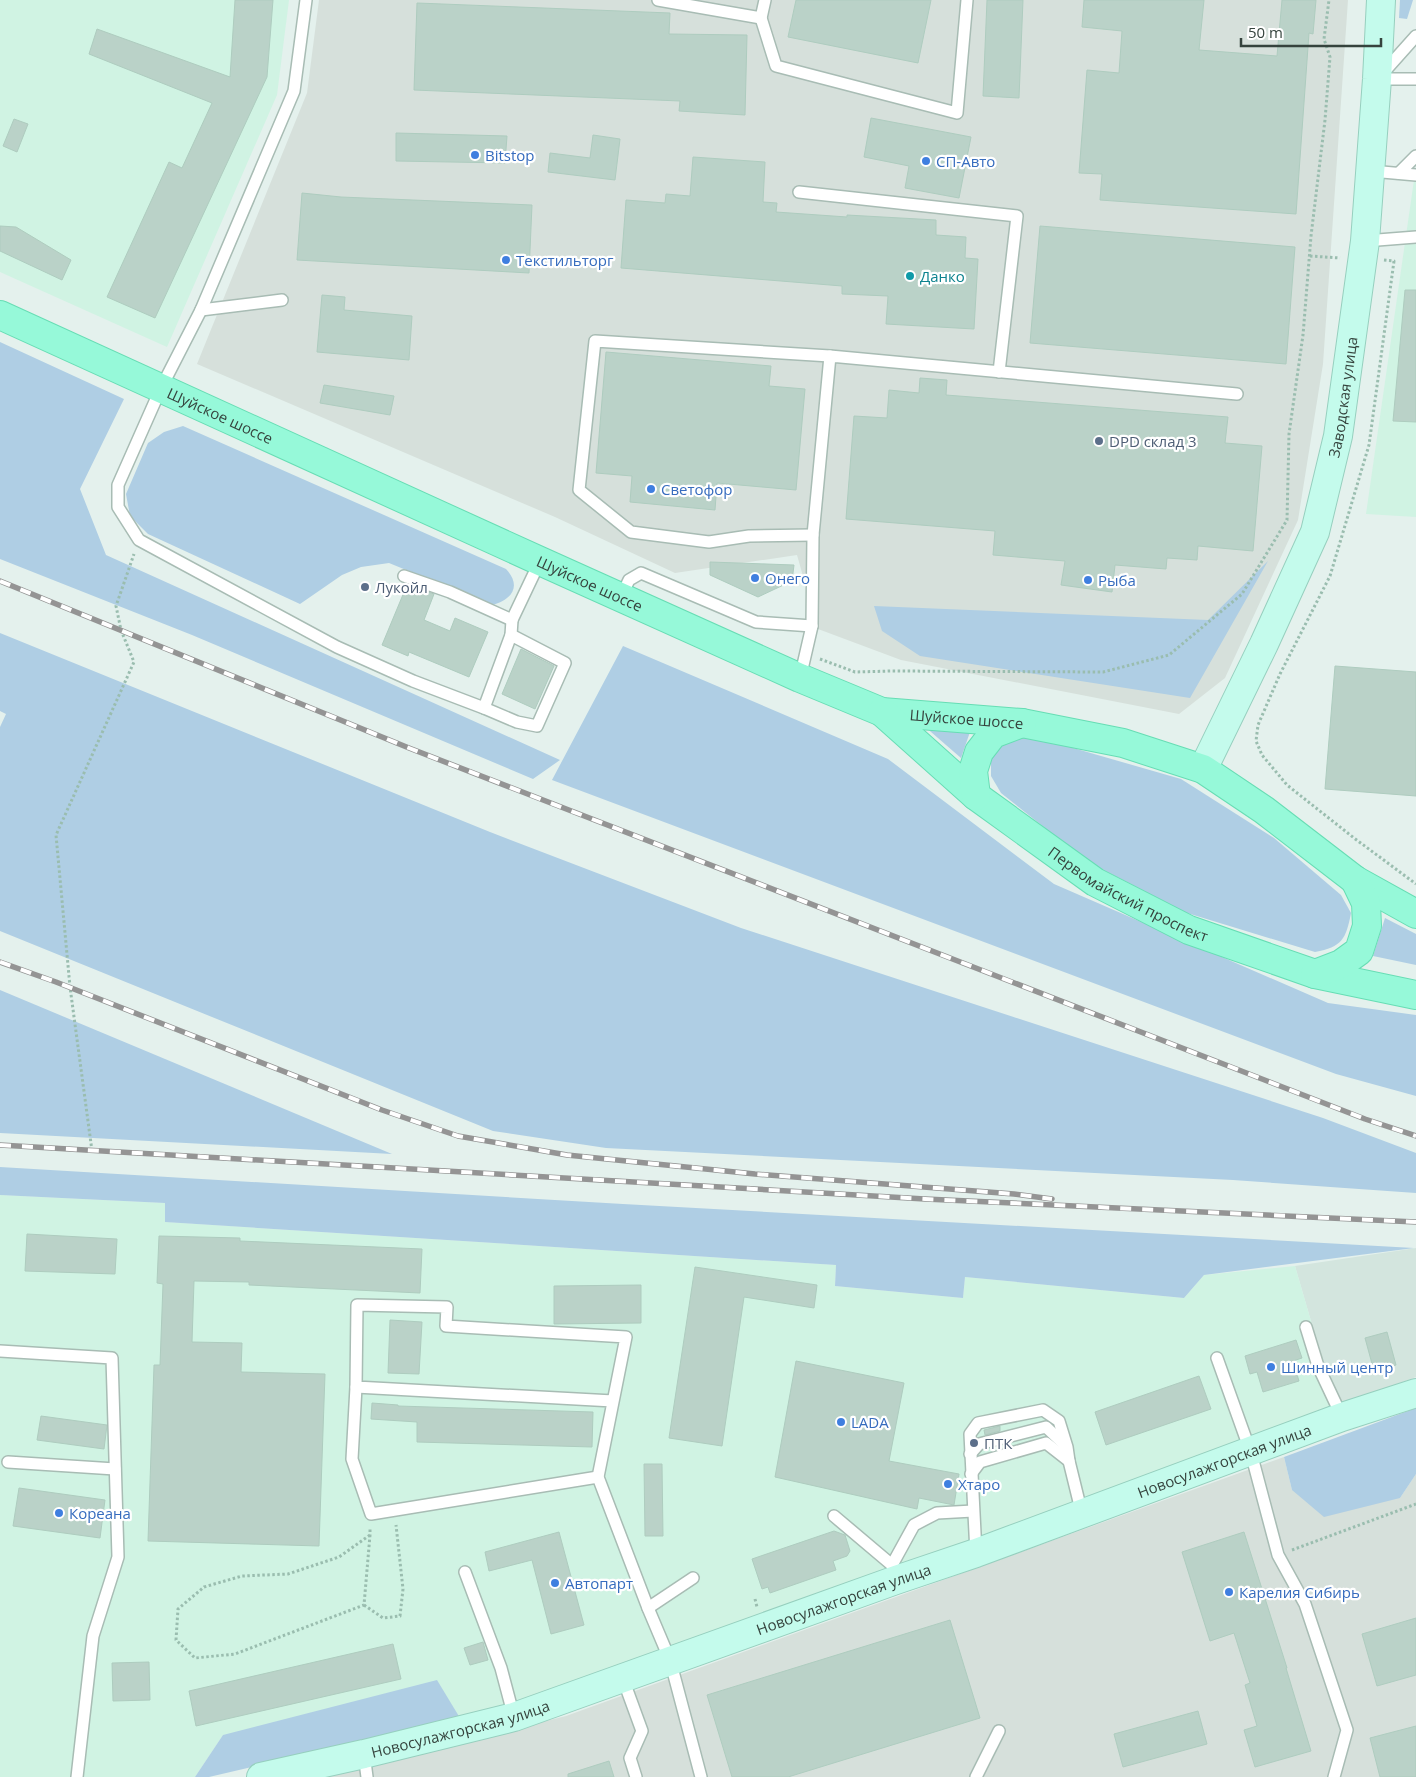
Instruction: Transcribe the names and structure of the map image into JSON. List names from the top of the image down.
{
  "streets": {
    "main road": [
      "Заводская улица",
      "Шуйское шоссе",
      "Первомайский проспект",
      "Новосулажгорская улица"
    ]
  },
  "crossings": [
    ["Заводская улица", "Шуйское шоссе"],
    ["Шуйское шоссе", "Первомайский проспект"]
  ],
  "places": [
    "Bitstop",
    "СП-Авто",
    "Текстильторг",
    "Данко",
    "DPD склад 3",
    "Светофор",
    "Онего",
    "Рыба",
    "Лукойл",
    "Шинный центр",
    "LADA",
    "ПТК",
    "Хтаро",
    "Кореана",
    "Автопарт",
    "Карелия Сибирь"
  ],
  "scale_bar": "50 m"
}
